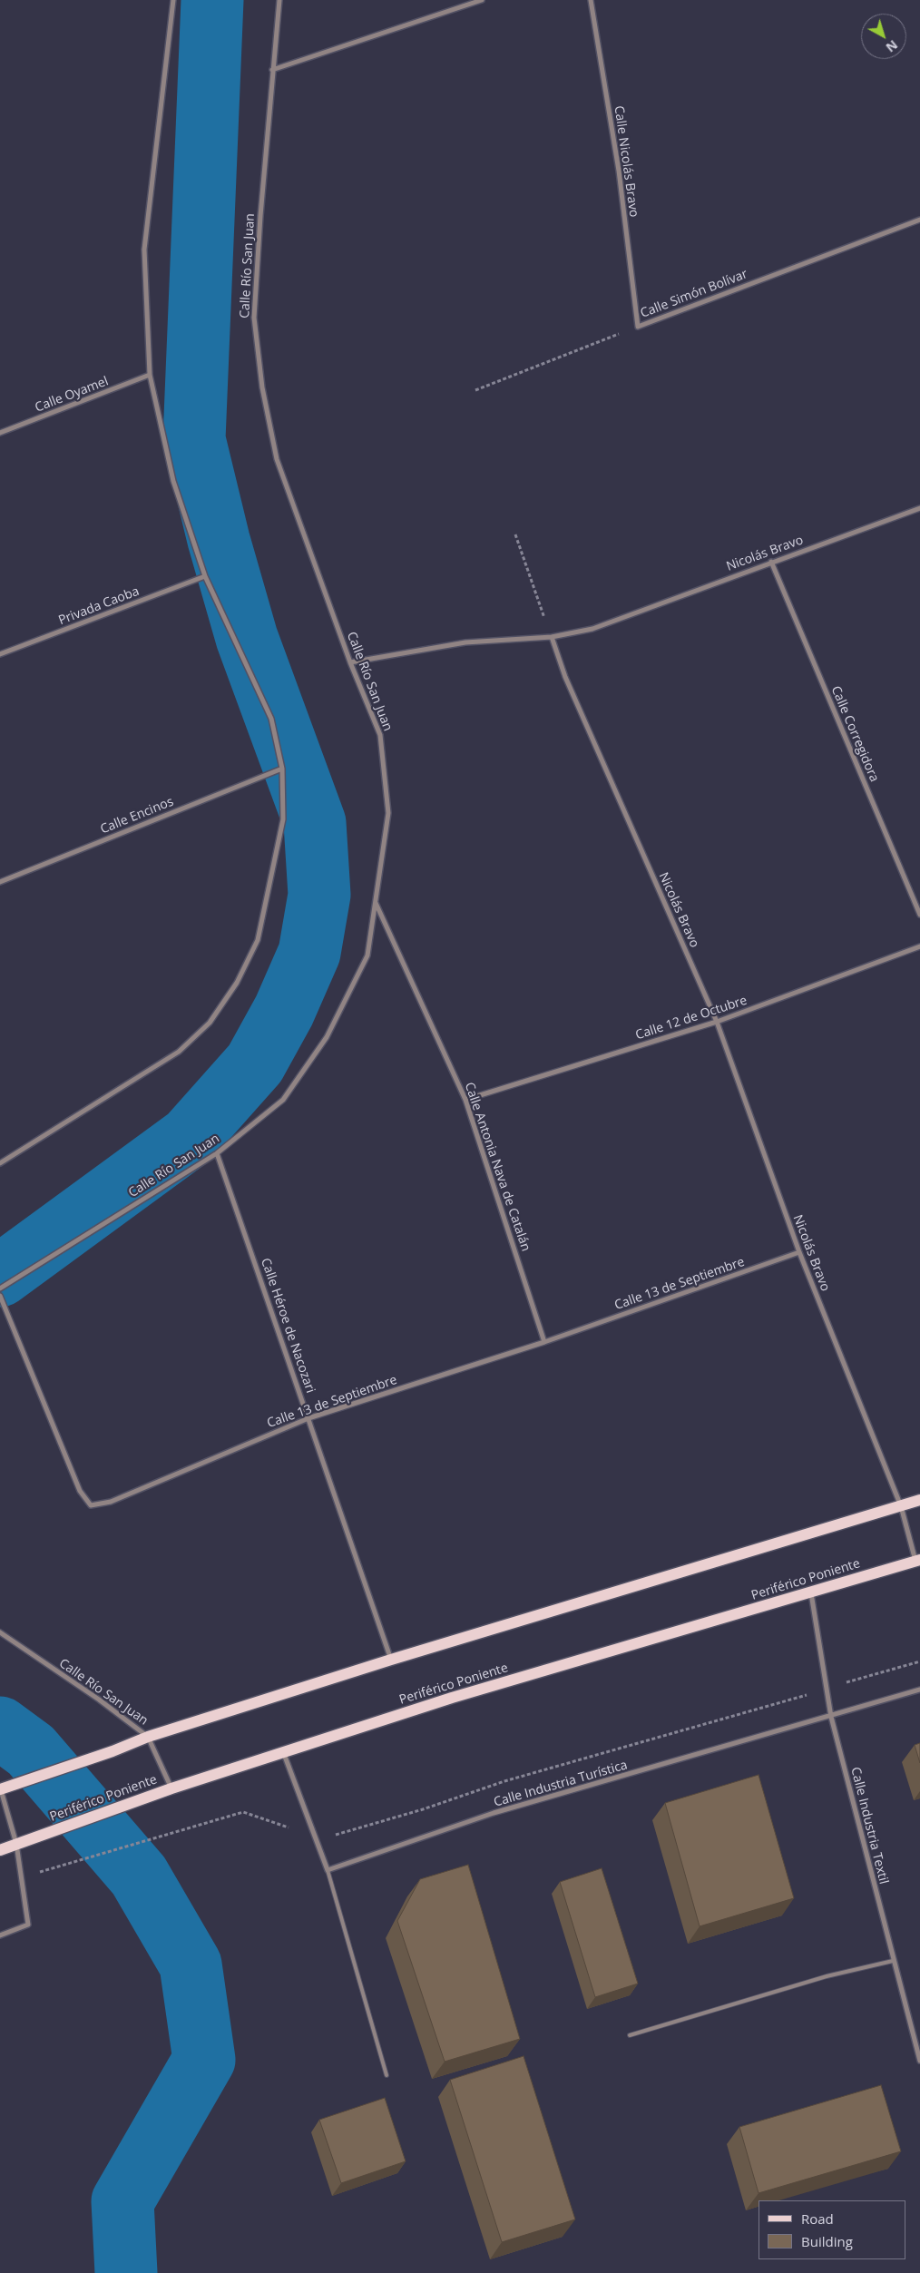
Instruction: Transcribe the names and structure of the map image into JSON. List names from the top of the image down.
{
  "streets": {
    "main road": ["Periférico Poniente"],
    "street": [
      "Calle Nicolás Bravo",
      "Calle Río San Juan",
      "Calle Simón Bolívar",
      "Calle Oyamel",
      "Nicolás Bravo",
      "Privada Caoba",
      "Calle Corregidora",
      "Calle Encinos",
      "Calle 12 de Octubre",
      "Calle Antonia Nava de Catalán",
      "Calle 13 de Septiembre",
      "Calle Héroe de Nacozari",
      "Calle Industria Turística",
      "Calle Industria Textil"
    ]
  },
  "crossings": [
    ["Calle Nicolás Bravo", "Calle Simón Bolívar"],
    ["Calle Río San Juan", "Calle Antonia Nava de Catalán"],
    ["Calle Río San Juan", "Calle Héroe de Nacozari"],
    ["Calle Río San Juan", "Periférico Poniente"],
    ["Nicolás Bravo", "Calle Corregidora"],
    ["Nicolás Bravo", "Calle 12 de Octubre"],
    ["Nicolás Bravo", "Calle 13 de Septiembre"],
    ["Nicolás Bravo", "Periférico Poniente"],
    ["Calle 12 de Octubre", "Calle Antonia Nava de Catalán"],
    ["Calle Antonia Nava de Catalán", "Calle 13 de Septiembre"],
    ["Calle 13 de Septiembre", "Calle Héroe de Nacozari"],
    ["Periférico Poniente", "Calle Industria Textil"],
    ["Calle Industria Turística", "Calle Industria Textil"]
  ],
  "legend": ["Road", "Building"],
  "north": "bottom right"
}
